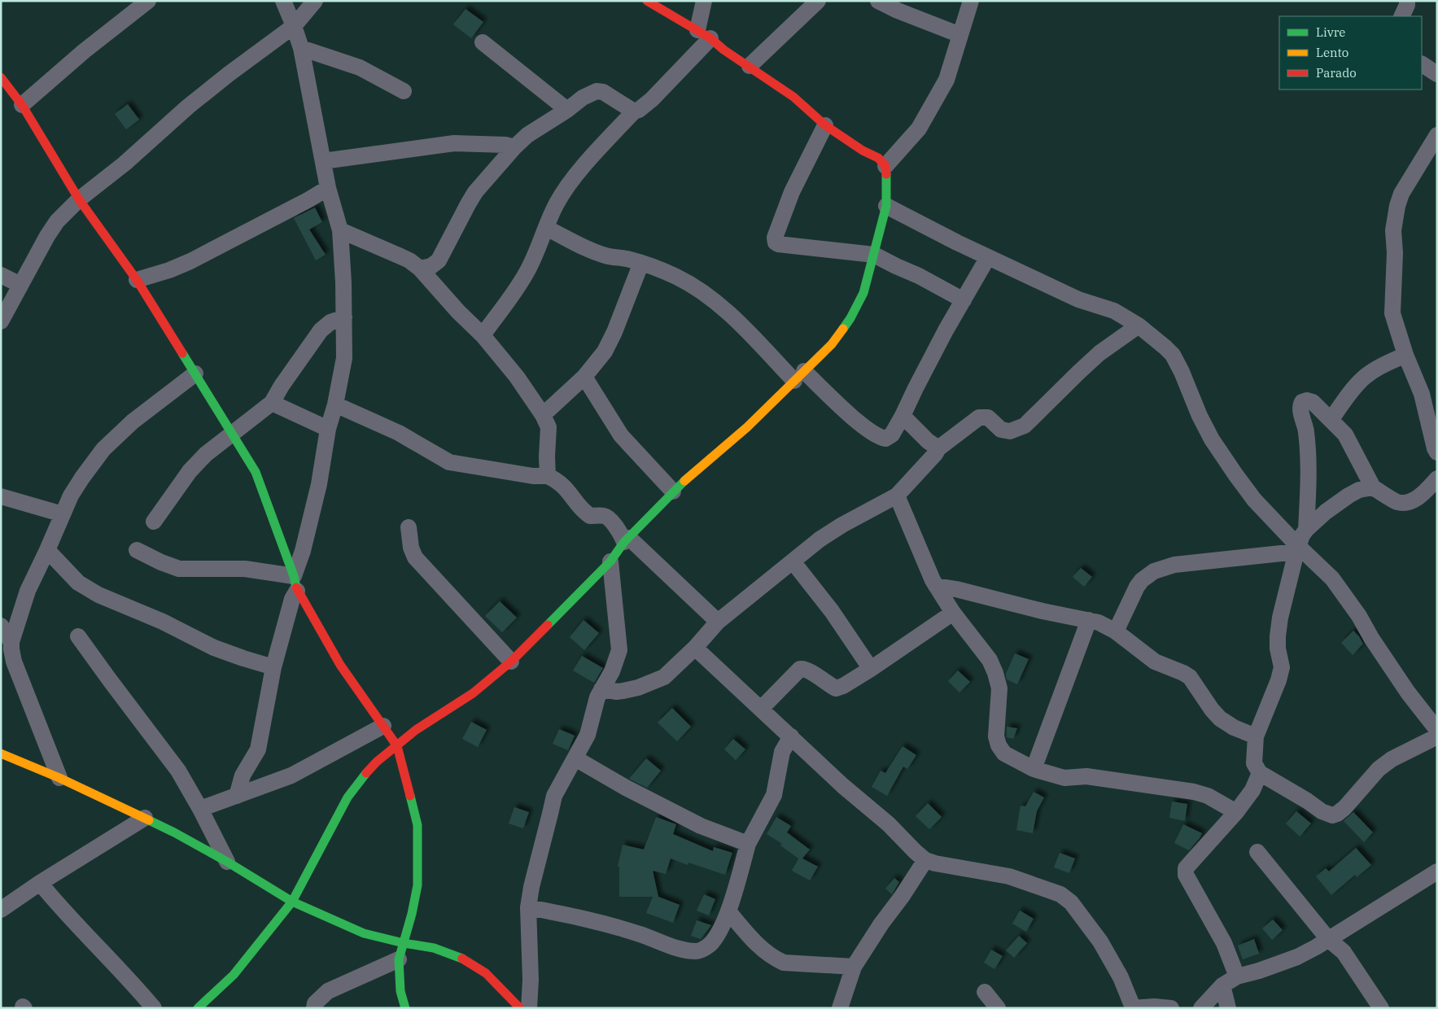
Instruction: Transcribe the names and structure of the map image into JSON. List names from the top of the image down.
{
  "legend": ["Livre", "Lento", "Parado"]
}
